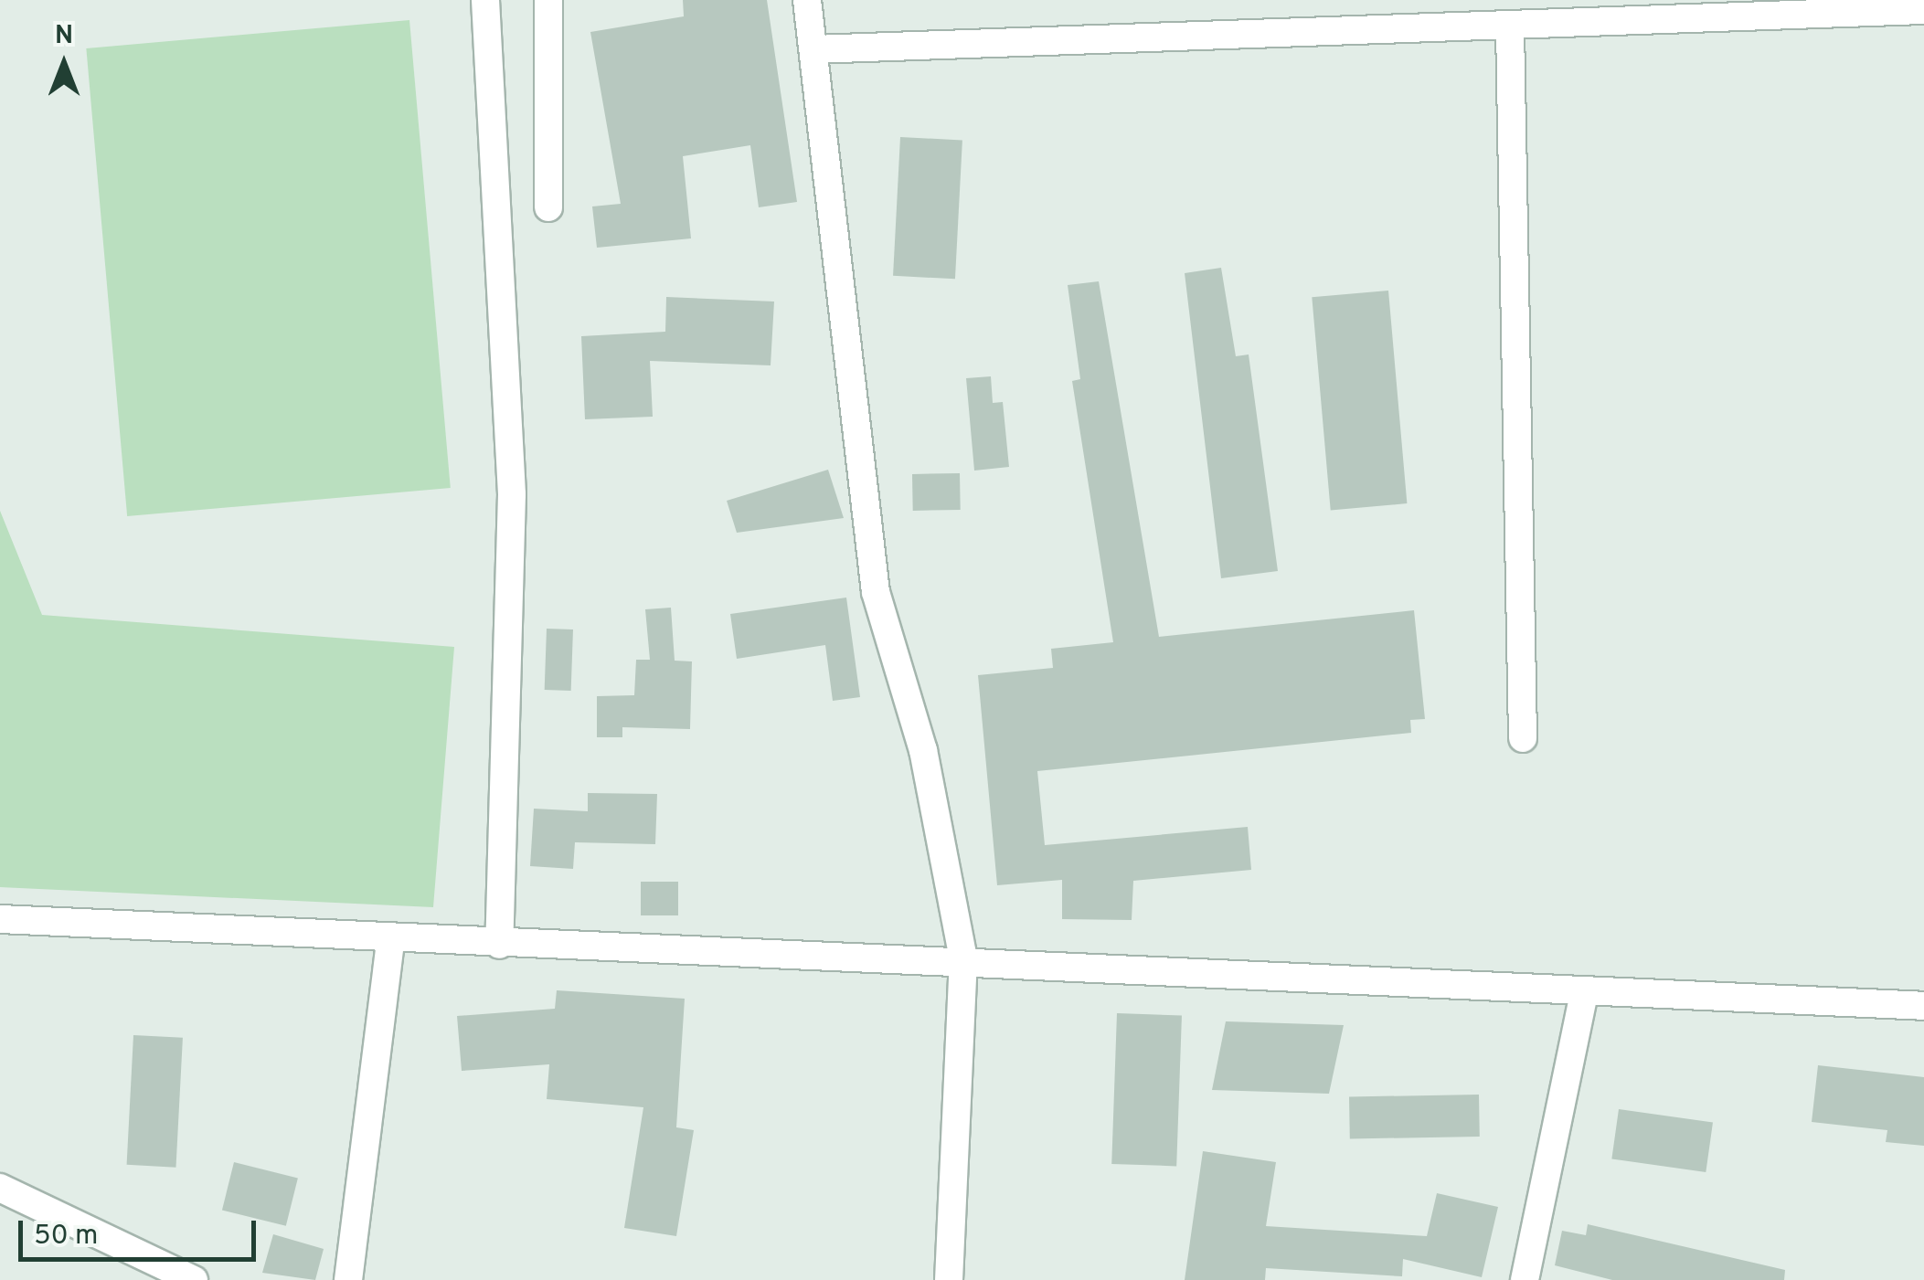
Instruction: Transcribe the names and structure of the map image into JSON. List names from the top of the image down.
{
  "scale_bar": "50 m",
  "north": "top"
}
